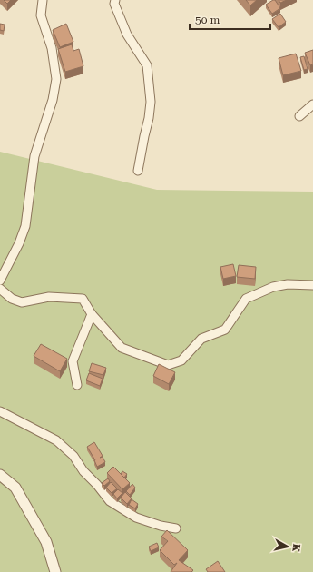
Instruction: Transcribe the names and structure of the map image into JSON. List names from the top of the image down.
{
  "scale_bar": "50 m",
  "north": "right"
}
